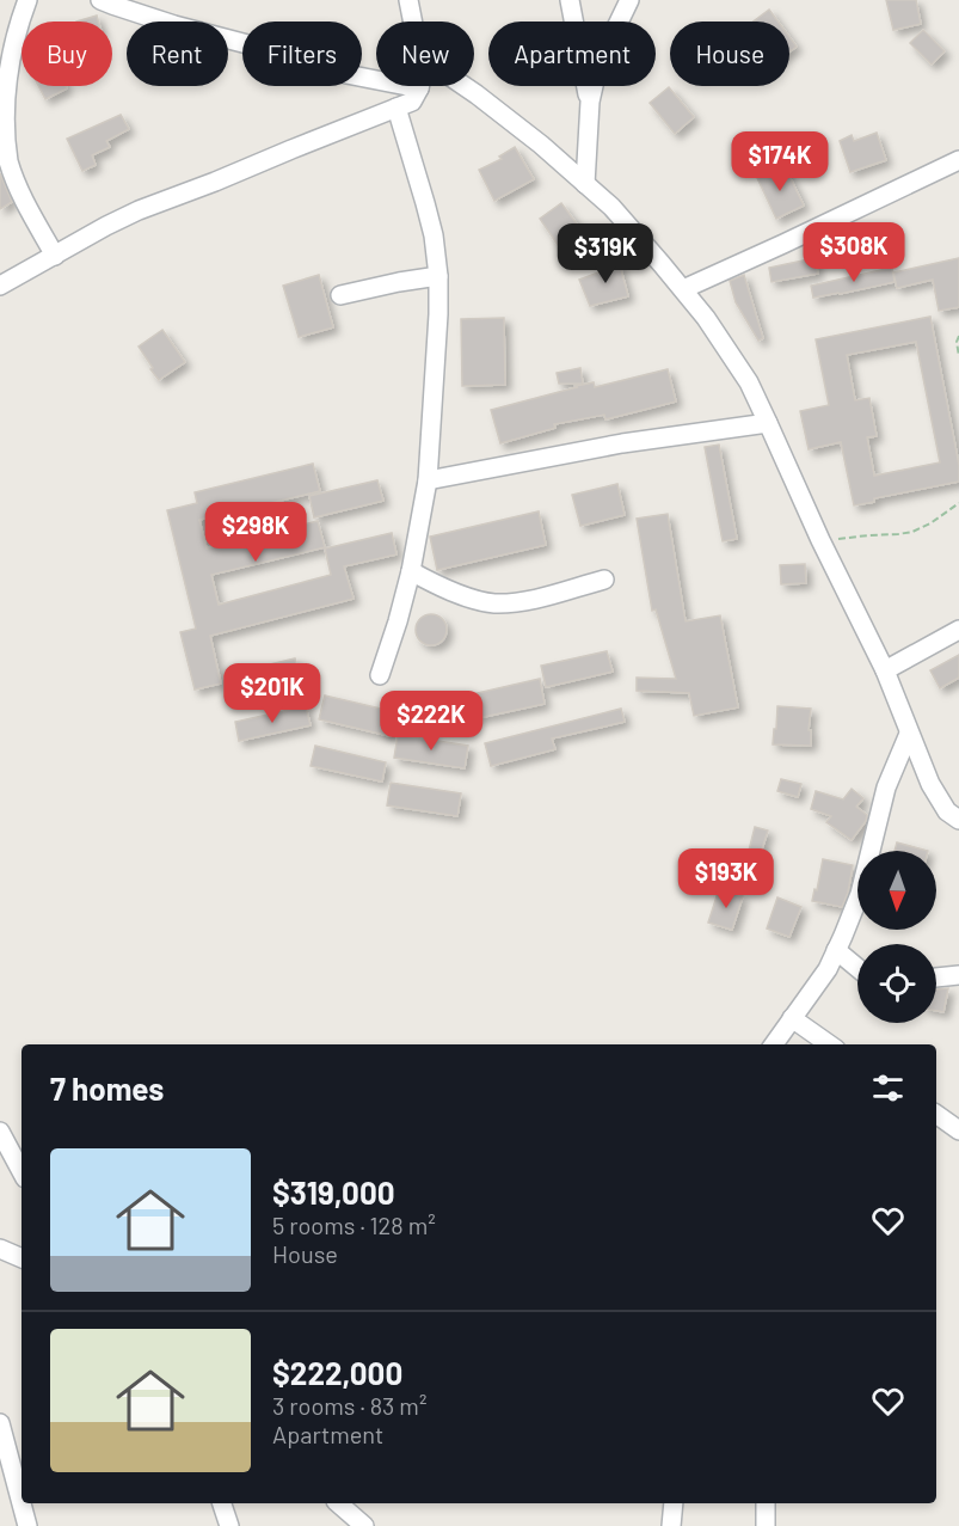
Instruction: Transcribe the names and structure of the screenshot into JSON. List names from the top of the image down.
{
  "north": "bottom",
  "page": {
    "chip": [
      "Buy",
      "Rent",
      "Filters",
      "New",
      "Apartment",
      "House"
    ],
    "price": [
      "$174K",
      "$308K",
      "$319K",
      "$298K",
      "$201K",
      "$222K",
      "$193K"
    ],
    "heading": "7 homes",
    "list": [
      {
        "name": "$319,000",
        "note": "5 rooms · 128 m² · House"
      },
      {
        "name": "$222,000",
        "note": "3 rooms · 83 m² · Apartment"
      }
    ]
  }
}
